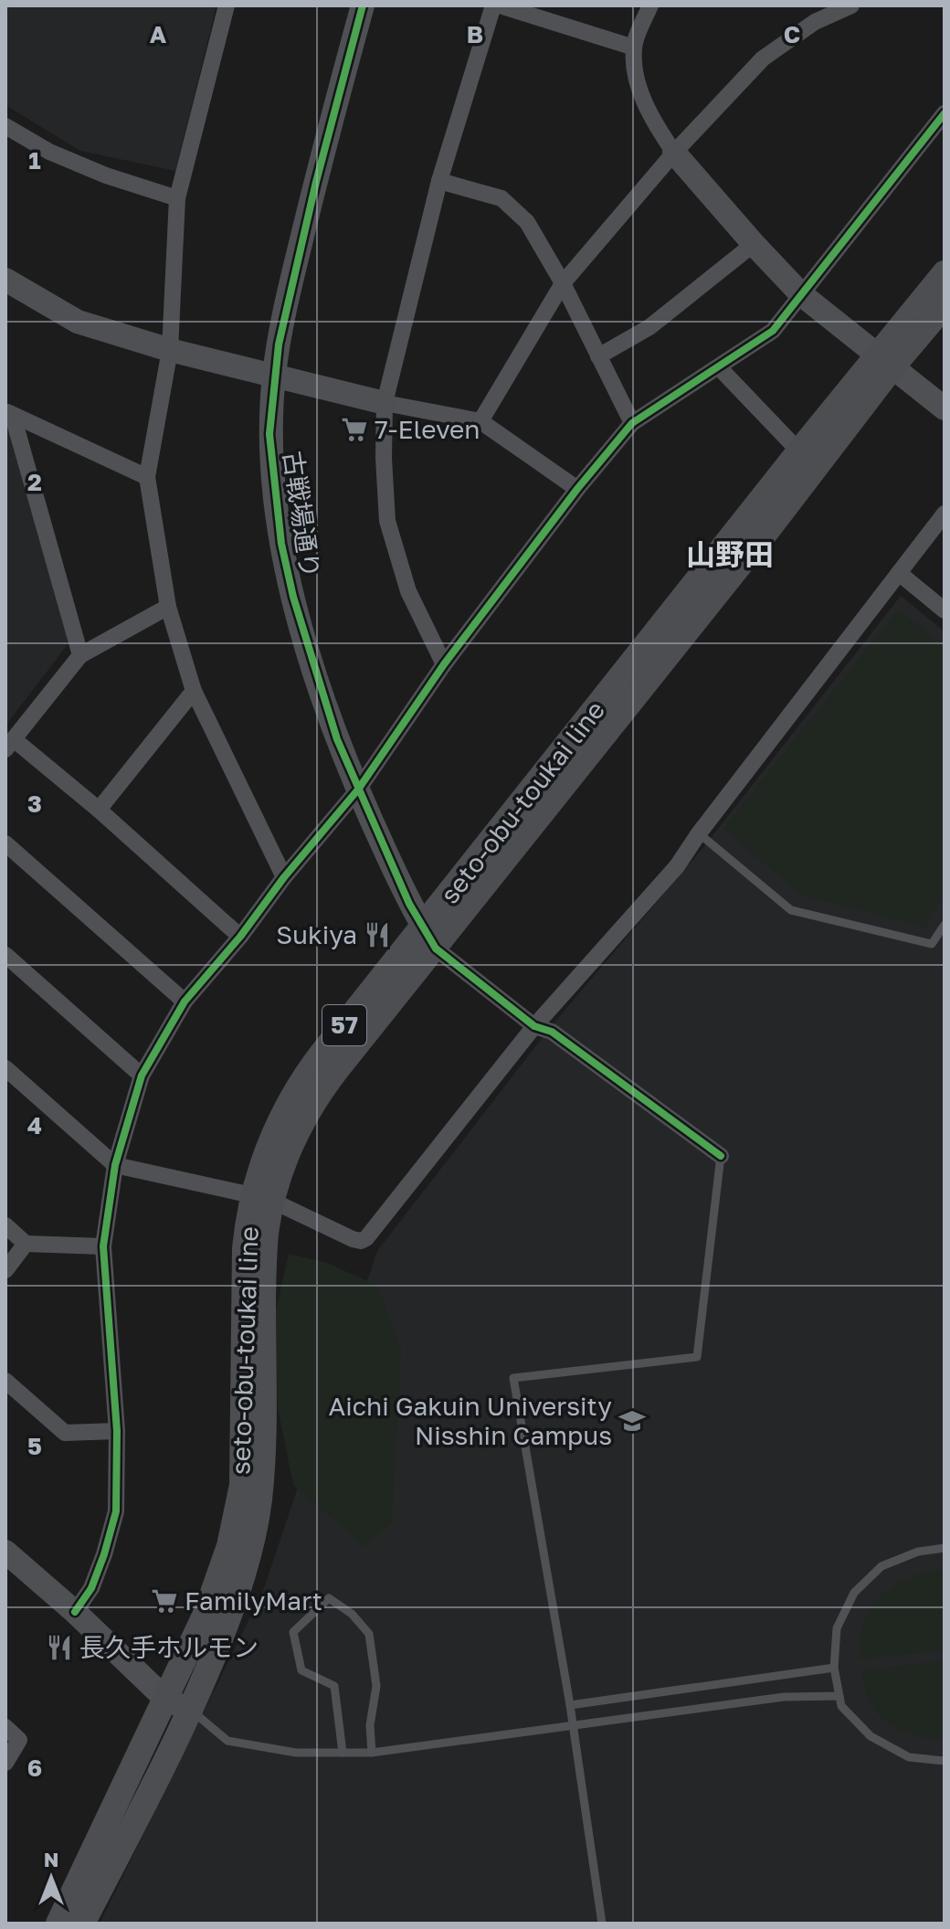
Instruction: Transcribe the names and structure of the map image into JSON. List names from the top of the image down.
{
  "streets": {
    "main road": ["seto-obu-toukai line", "57"],
    "street": ["古戦場通り"]
  },
  "crossings": [
    ["古戦場通り", "seto-obu-toukai line"],
    ["古戦場通り", "57"],
    ["seto-obu-toukai line", "57"]
  ],
  "districts": ["山野田"],
  "places": {
    "supermarket": ["7-Eleven", "FamilyMart"],
    "restaurant": ["Sukiya", "長久手ホルモン"],
    "school or university": ["Aichi Gakuin University Nisshin Campus"]
  },
  "north": "top",
  "grid": {
    "columns": ["A", "B", "C"],
    "rows": [
      "1",
      "2",
      "3",
      "4",
      "5",
      "6"
    ]
  }
}
